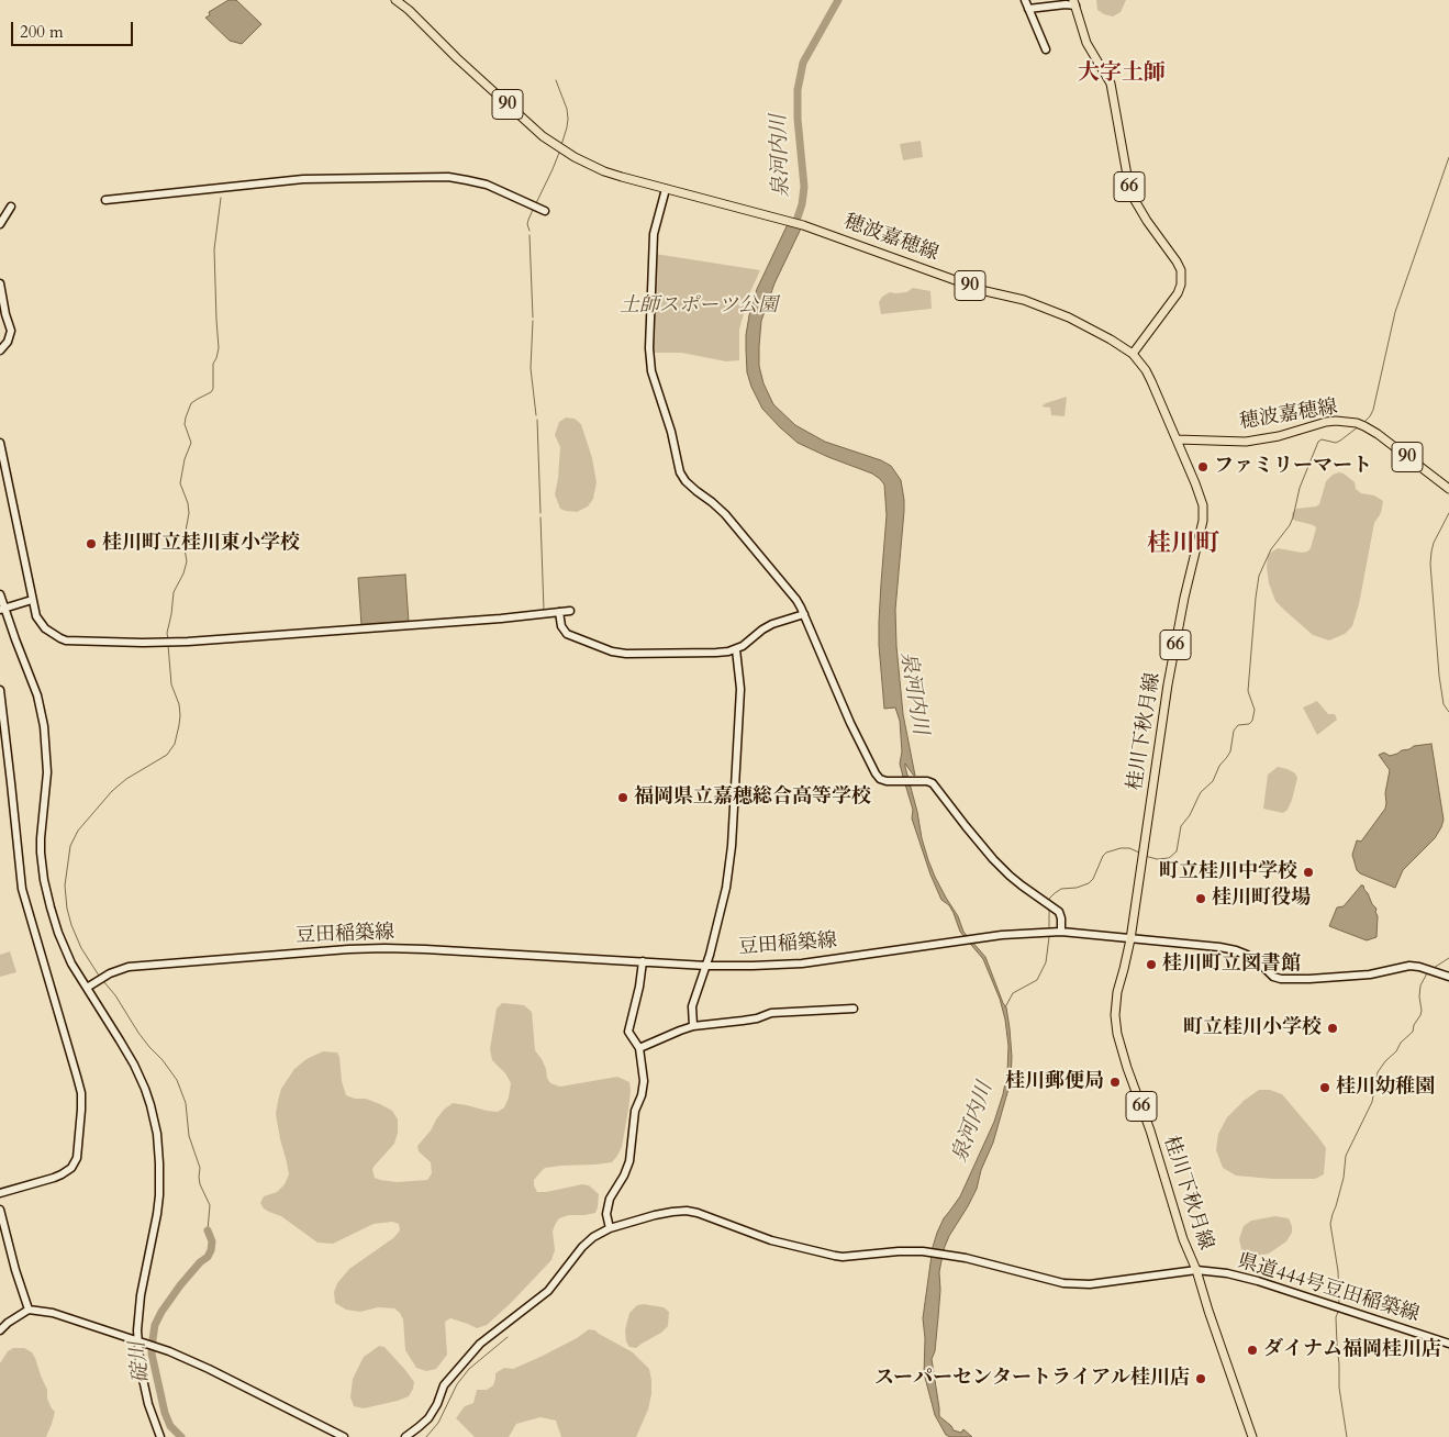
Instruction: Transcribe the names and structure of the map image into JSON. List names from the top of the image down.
{
  "streets": {
    "main road": [
      "90",
      "66",
      "穂波嘉穂線",
      "桂川下秋月線"
    ],
    "street": ["豆田稲築線", "県道444号豆田稲築線"]
  },
  "crossings": [
    ["90", "穂波嘉穂線"],
    ["66", "穂波嘉穂線"],
    ["66", "桂川下秋月線"],
    ["穂波嘉穂線", "桂川下秋月線"],
    ["桂川下秋月線", "豆田稲築線"],
    ["桂川下秋月線", "県道444号豆田稲築線"]
  ],
  "districts": ["大字土師", "桂川町"],
  "water": ["泉河内川", "碇川"],
  "parks": ["土師スポーツ公園"],
  "places": [
    "ファミリーマート",
    "桂川町立桂川東小学校",
    "福岡県立嘉穂総合高等学校",
    "町立桂川中学校",
    "桂川町役場",
    "桂川町立図書館",
    "町立桂川小学校",
    "桂川郵便局",
    "桂川幼稚園",
    "ダイナム福岡桂川店",
    "スーパーセンタートライアル桂川店"
  ],
  "scale_bar": "200 m"
}
